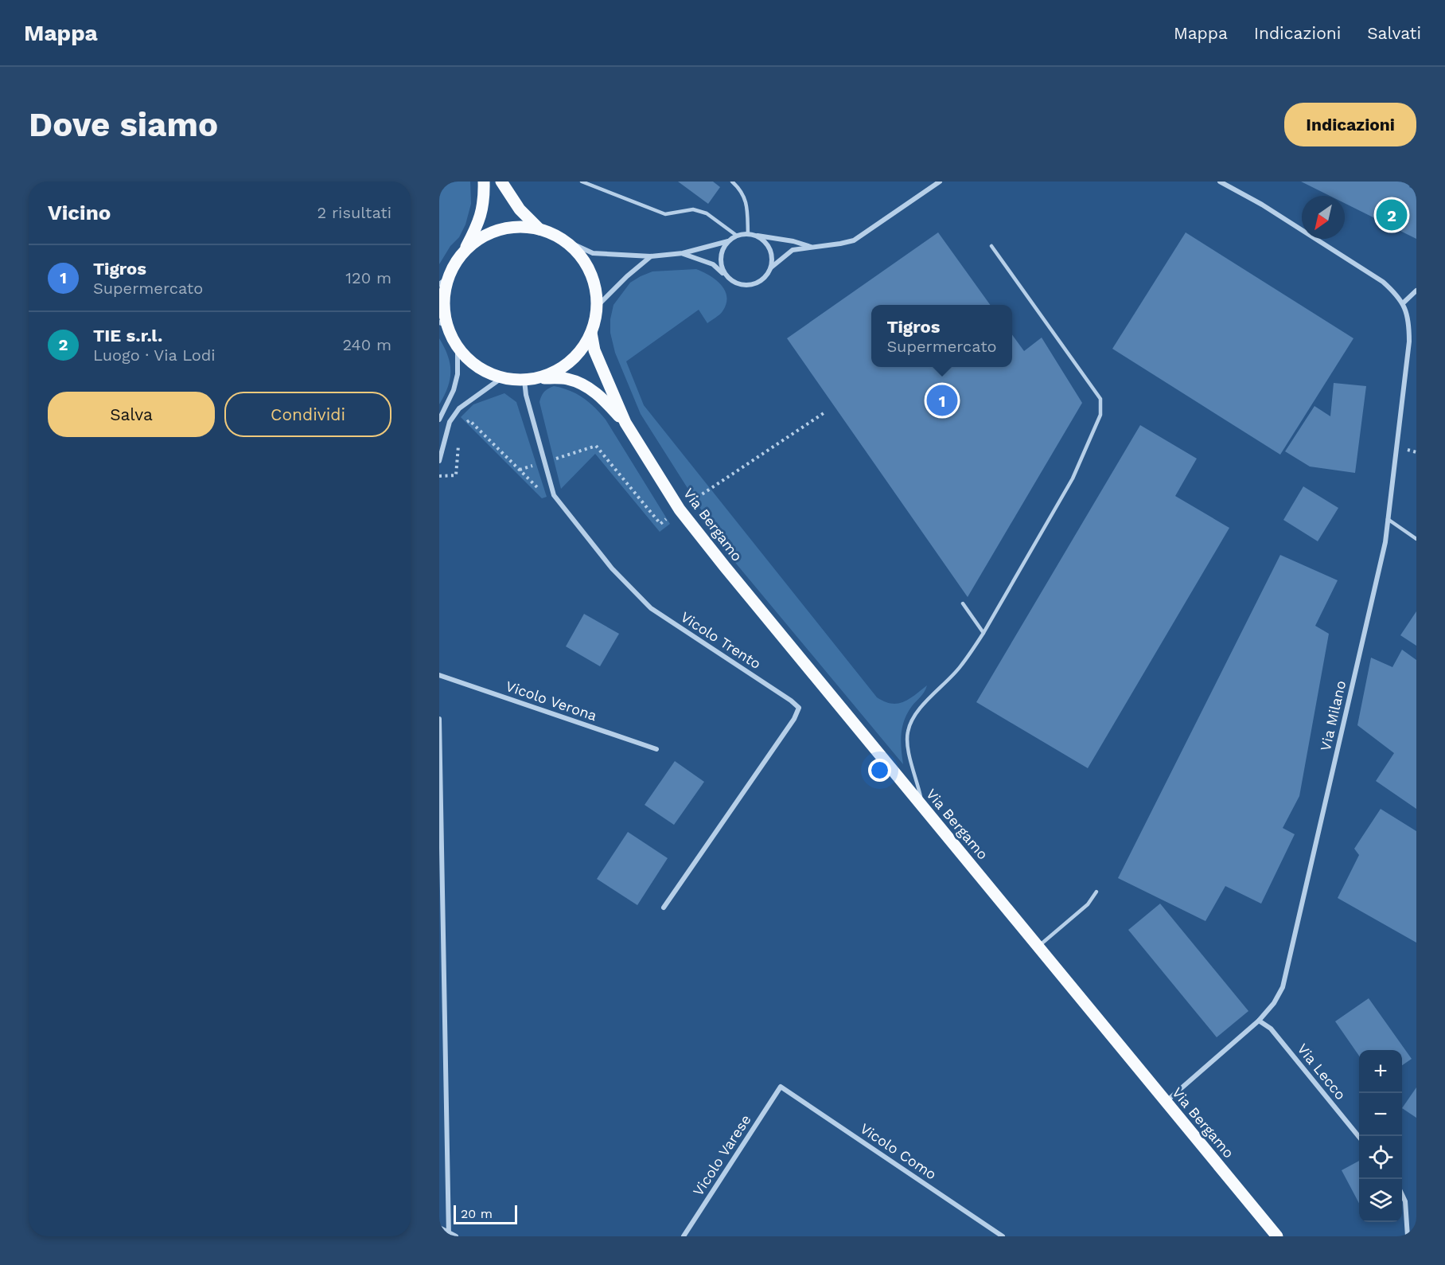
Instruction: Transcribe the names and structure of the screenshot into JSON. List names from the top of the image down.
{
  "streets": {
    "main road": ["Via Bergamo"],
    "street": [
      "Vicolo Trento",
      "Vicolo Verona",
      "Via Milano",
      "Via Lecco",
      "Vicolo Como",
      "Vicolo Varese"
    ]
  },
  "crossings": [
    ["Via Bergamo", "Vicolo Trento"],
    ["Via Bergamo", "Via Milano"],
    ["Via Milano", "Via Lecco"],
    ["Vicolo Como", "Vicolo Varese"]
  ],
  "scale_bar": "20 m",
  "north": "bottom left",
  "page": {
    "header": "Mappa",
    "nav": ["Mappa", "Indicazioni", "Salvati"],
    "buttons": [
      "Indicazioni",
      ["Salva", "Condividi"]
    ],
    "title": "Dove siamo",
    "heading": ["Vicino", "2 risultati"],
    "pins": ["2", "1"],
    "list": [
      {
        "mark": "1",
        "name": "Tigros",
        "note": "Supermercato",
        "value": "120 m"
      },
      {
        "mark": "2",
        "name": "TIE s.r.l.",
        "note": "Luogo · Via Lodi",
        "value": "240 m"
      }
    ],
    "popup": ["Tigros", "Supermercato"],
    "map_buttons": ["+", "−"],
    "scale": "20 m"
  }
}
